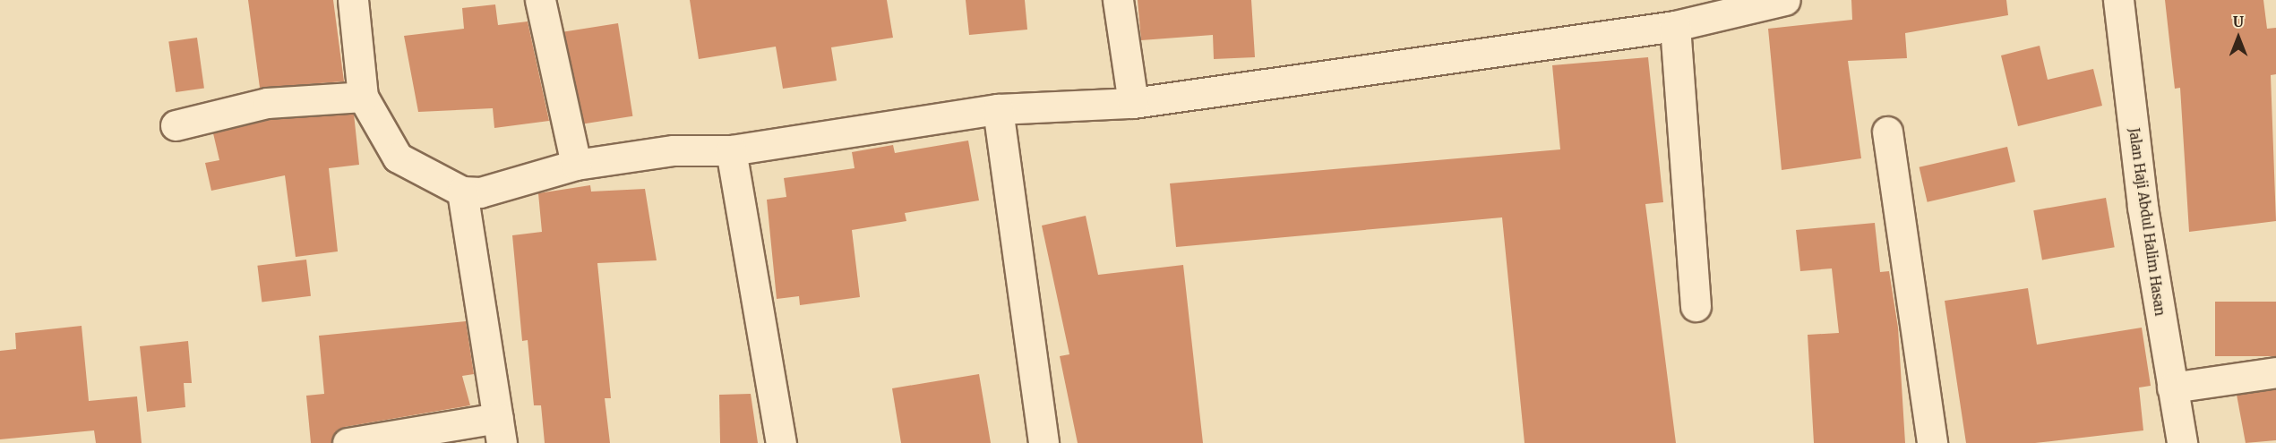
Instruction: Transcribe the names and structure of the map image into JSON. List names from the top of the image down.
{
  "streets": {
    "street": ["Jalan Haji Abdul Halim Hasan"]
  },
  "north": "top"
}
